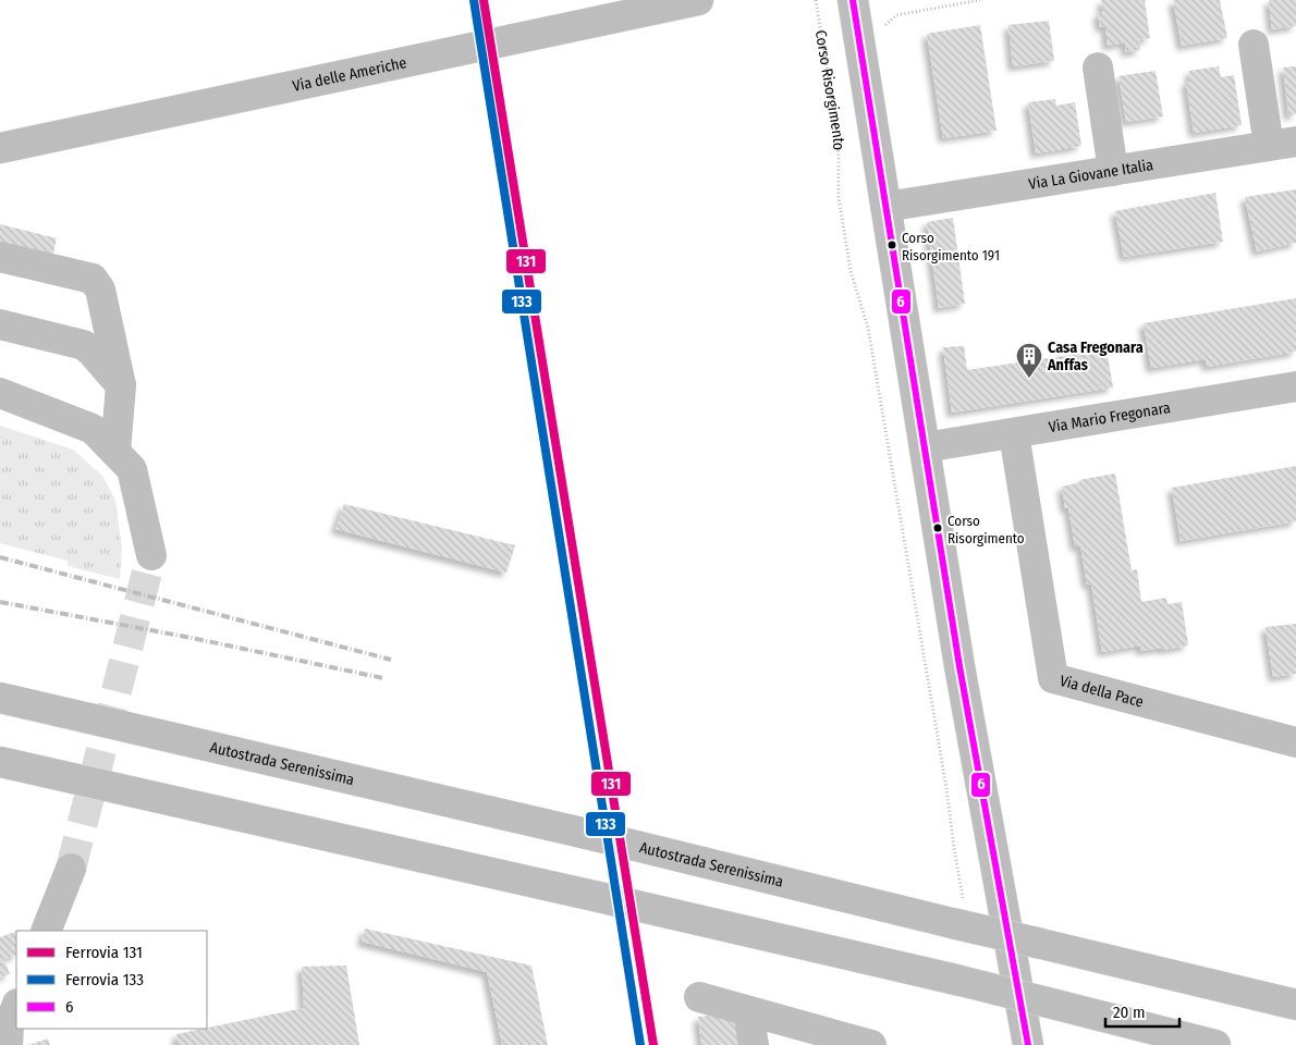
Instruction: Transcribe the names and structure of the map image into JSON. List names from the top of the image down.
{
  "streets": {
    "main road": ["Via delle Americhe", "Autostrada Serenissima"],
    "street": ["Via La Giovane Italia", "Via Mario Fregonara", "Via della Pace"],
    "path": ["Corso Risorgimento"]
  },
  "crossings": [
    ["Corso Risorgimento", "Autostrada Serenissima"],
    ["Via Mario Fregonara", "Via della Pace"]
  ],
  "places": {
    "other": ["Corso Risorgimento 191", "Corso Risorgimento"],
    "building": ["Casa Fregonara Anffas"]
  },
  "lines": ["rail line 131", "rail line 133", "transit line 6"],
  "legend": ["Ferrovia 131", "Ferrovia 133", "6"],
  "scale_bar": "20 m"
}
